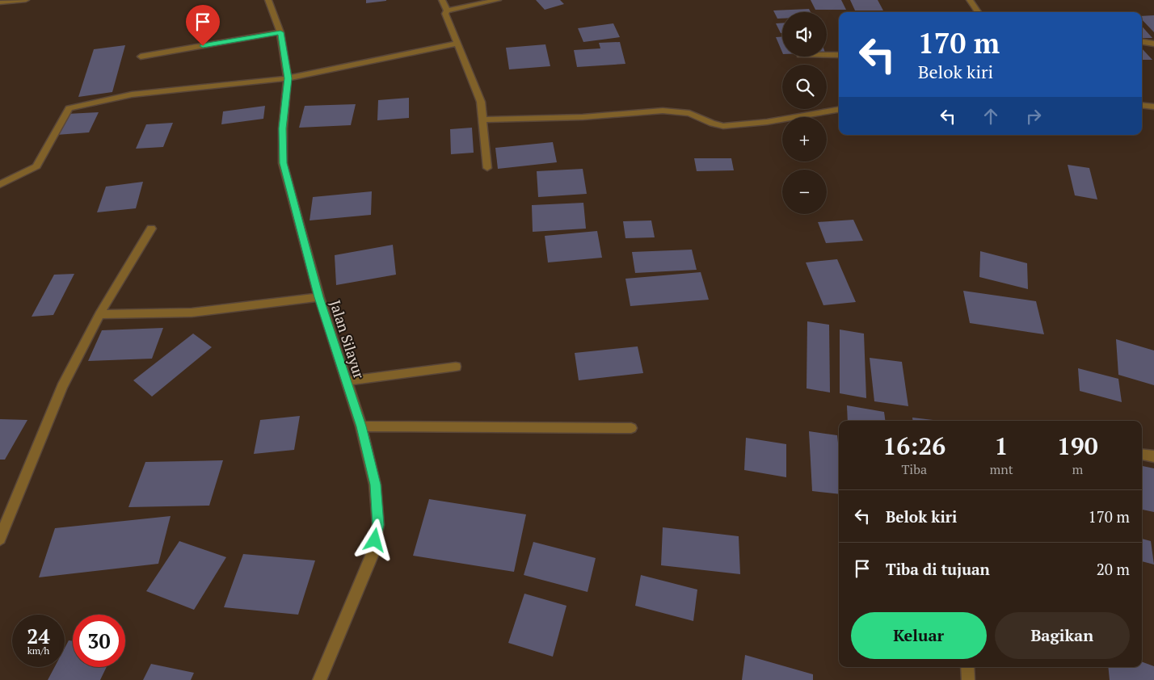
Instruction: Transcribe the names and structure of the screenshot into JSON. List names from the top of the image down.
{
  "streets": {
    "street": ["Jalan Silayur"]
  },
  "page": {
    "map_buttons": ["+", "−"],
    "turn": ["170 m", "Belok kiri"],
    "eta": [
      "16:26",
      "Tiba",
      "1",
      "mnt",
      "190",
      "m"
    ],
    "list": [
      {
        "name": "Belok kiri",
        "value": "170 m"
      },
      {
        "name": "Tiba di tujuan",
        "value": "20 m"
      }
    ],
    "buttons": ["Keluar", "Bagikan"],
    "speed": "24 km/h",
    "limit": "30"
  }
}
